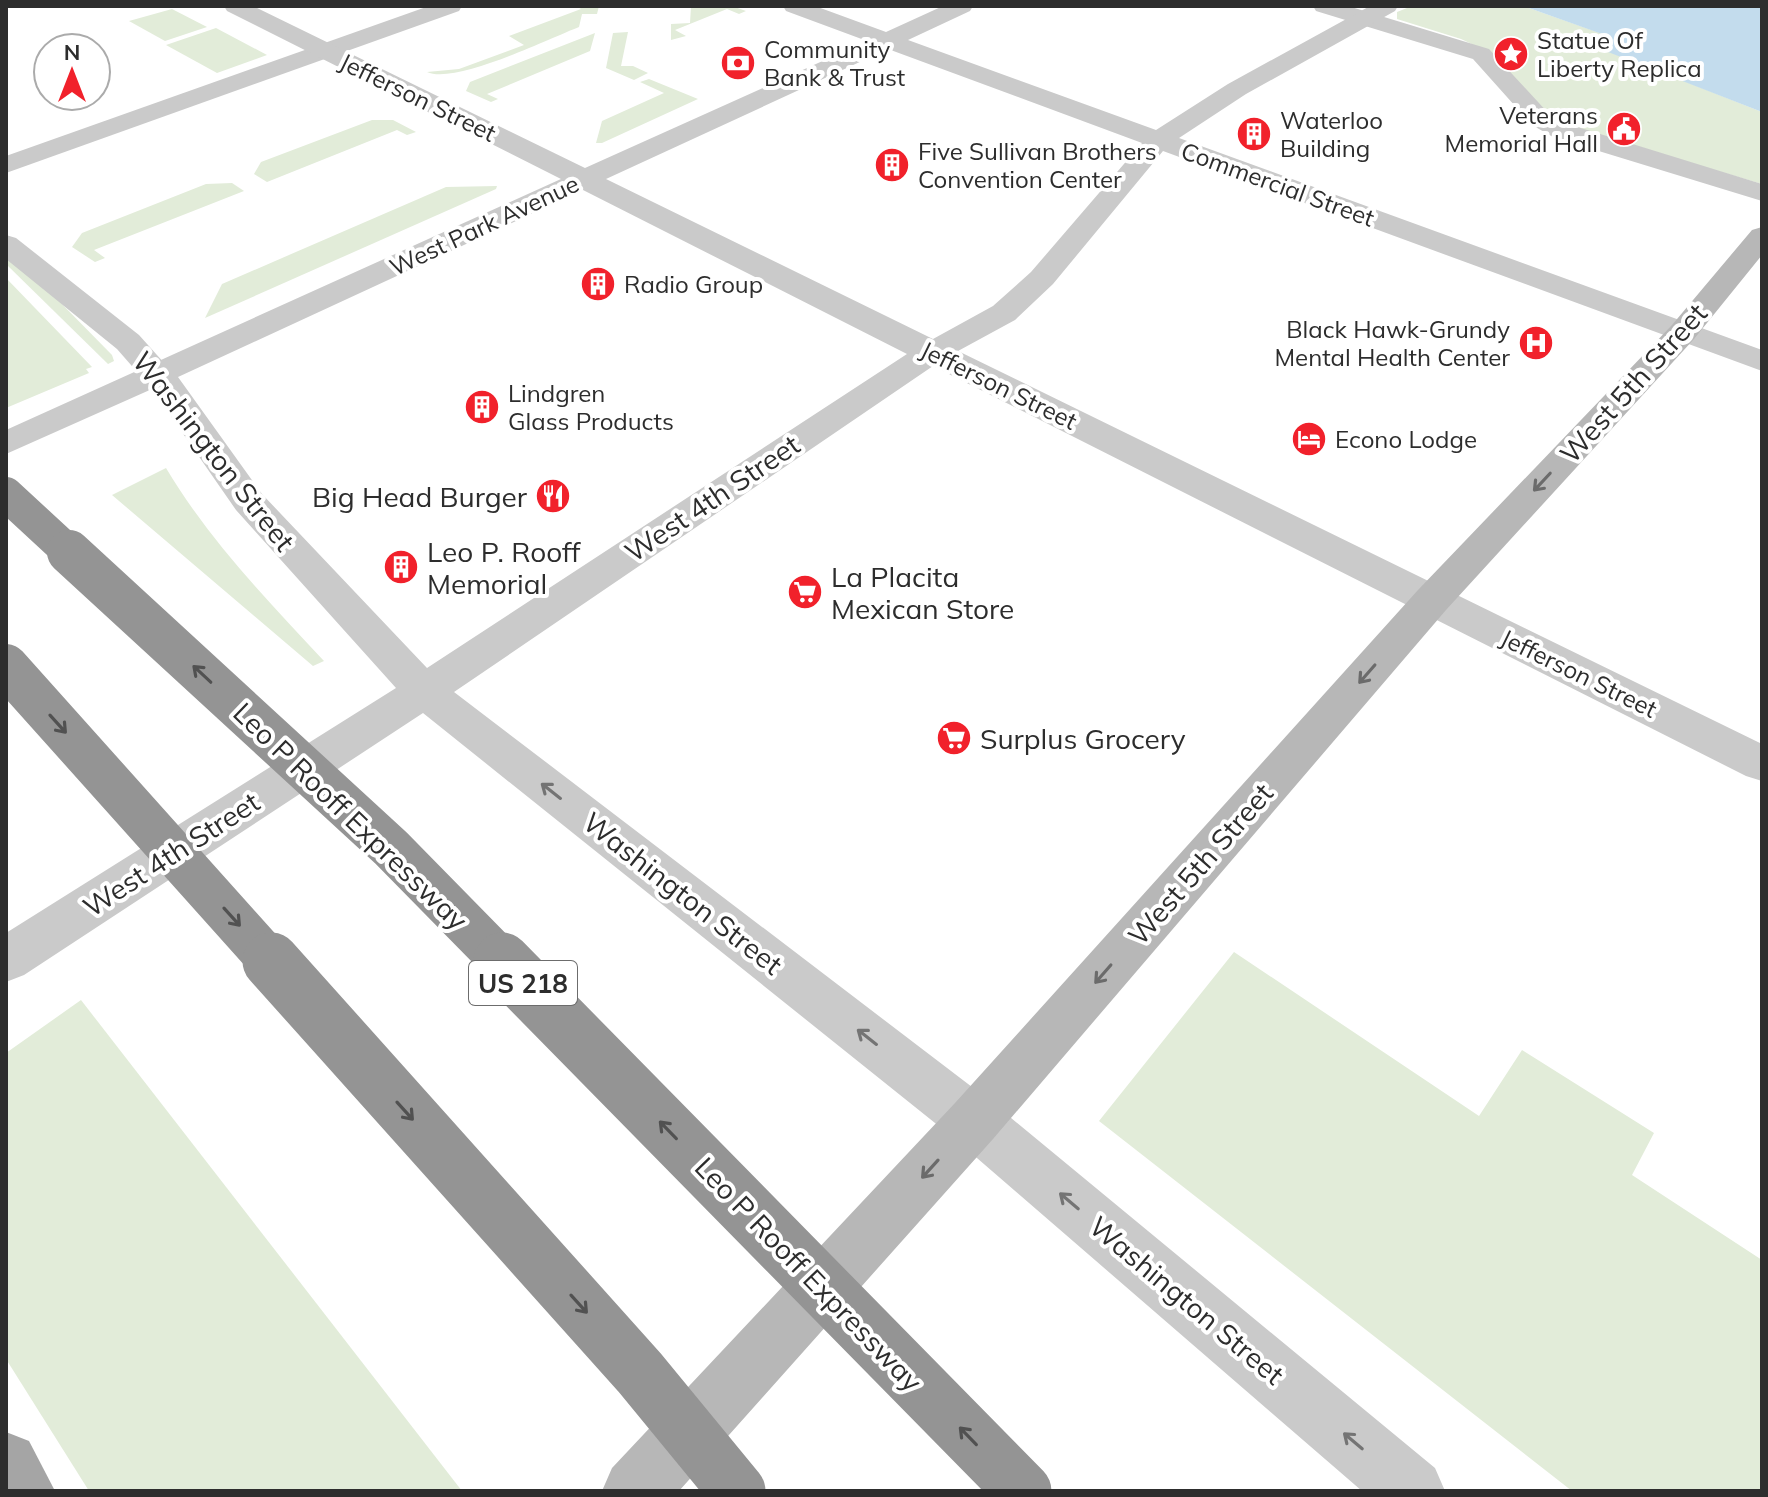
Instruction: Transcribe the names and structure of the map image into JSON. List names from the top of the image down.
{
  "streets": {
    "highway": ["Leo P Rooff Expressway", "US 218"],
    "main road": ["West 5th Street"],
    "street": [
      "Jefferson Street",
      "Commercial Street",
      "West Park Avenue",
      "Washington Street",
      "West 4th Street"
    ]
  },
  "crossings": [
    ["Jefferson Street", "West Park Avenue"],
    ["Jefferson Street", "West 5th Street"],
    ["Jefferson Street", "West 4th Street"],
    ["Commercial Street", "West Park Avenue"],
    ["Commercial Street", "West 5th Street"],
    ["Commercial Street", "West 4th Street"],
    ["West Park Avenue", "Washington Street"],
    ["West 5th Street", "Washington Street"],
    ["Washington Street", "West 4th Street"]
  ],
  "one_way": ["West 5th Street", "Washington Street"],
  "places": {
    "place": ["Statue Of Liberty Replica"],
    "bank": ["Community Bank & Trust"],
    "public building": ["Veterans Memorial Hall"],
    "building": [
      "Waterloo Building",
      "Five Sullivan Brothers Convention Center",
      "Radio Group",
      "Lindgren Glass Products",
      "Leo P. Rooff Memorial"
    ],
    "hospital": ["Black Hawk-Grundy Mental Health Center"],
    "hotel": ["Econo Lodge"],
    "restaurant": ["Big Head Burger"],
    "supermarket": ["La Placita Mexican Store", "Surplus Grocery"]
  },
  "north": "top"
}
